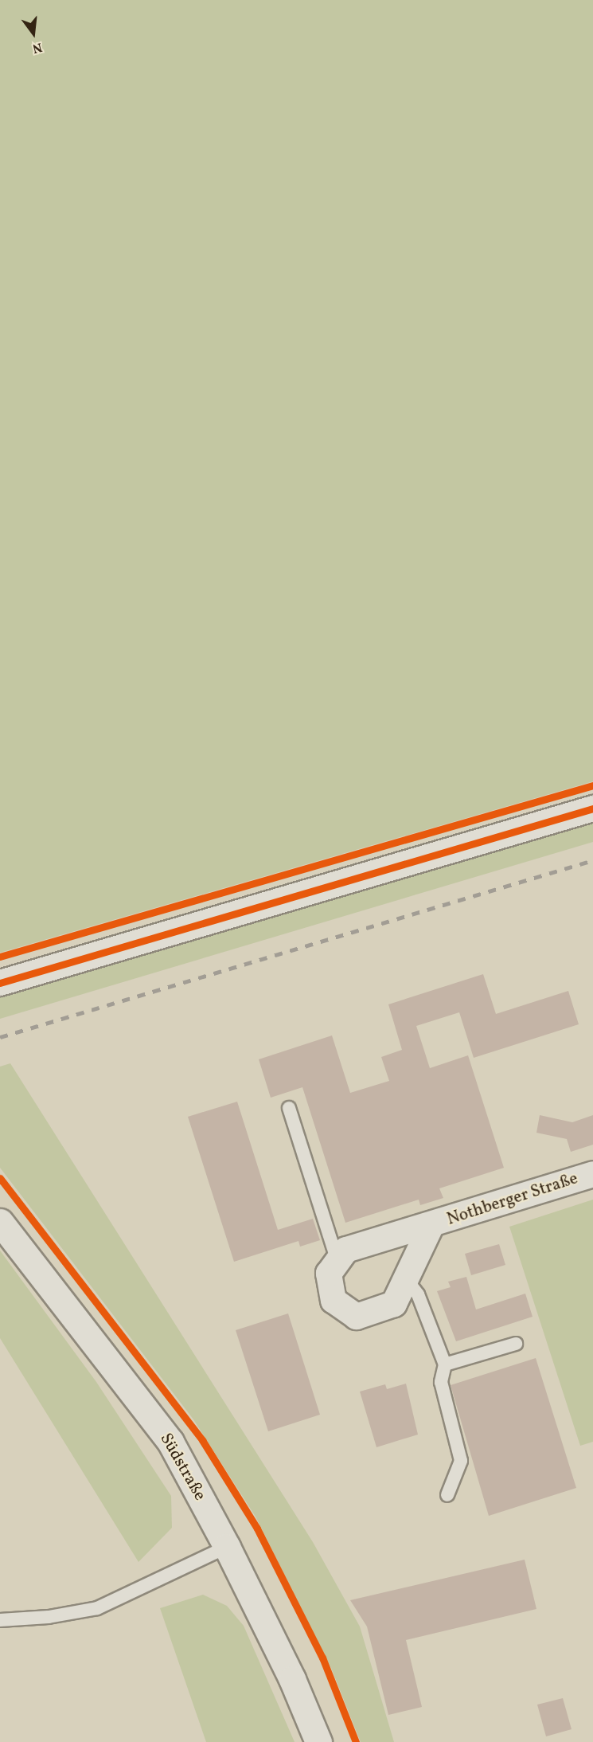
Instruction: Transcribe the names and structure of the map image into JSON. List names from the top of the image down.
{
  "streets": {
    "main road": ["Südstraße"],
    "street": ["Nothberger Straße"]
  },
  "north": "bottom"
}
